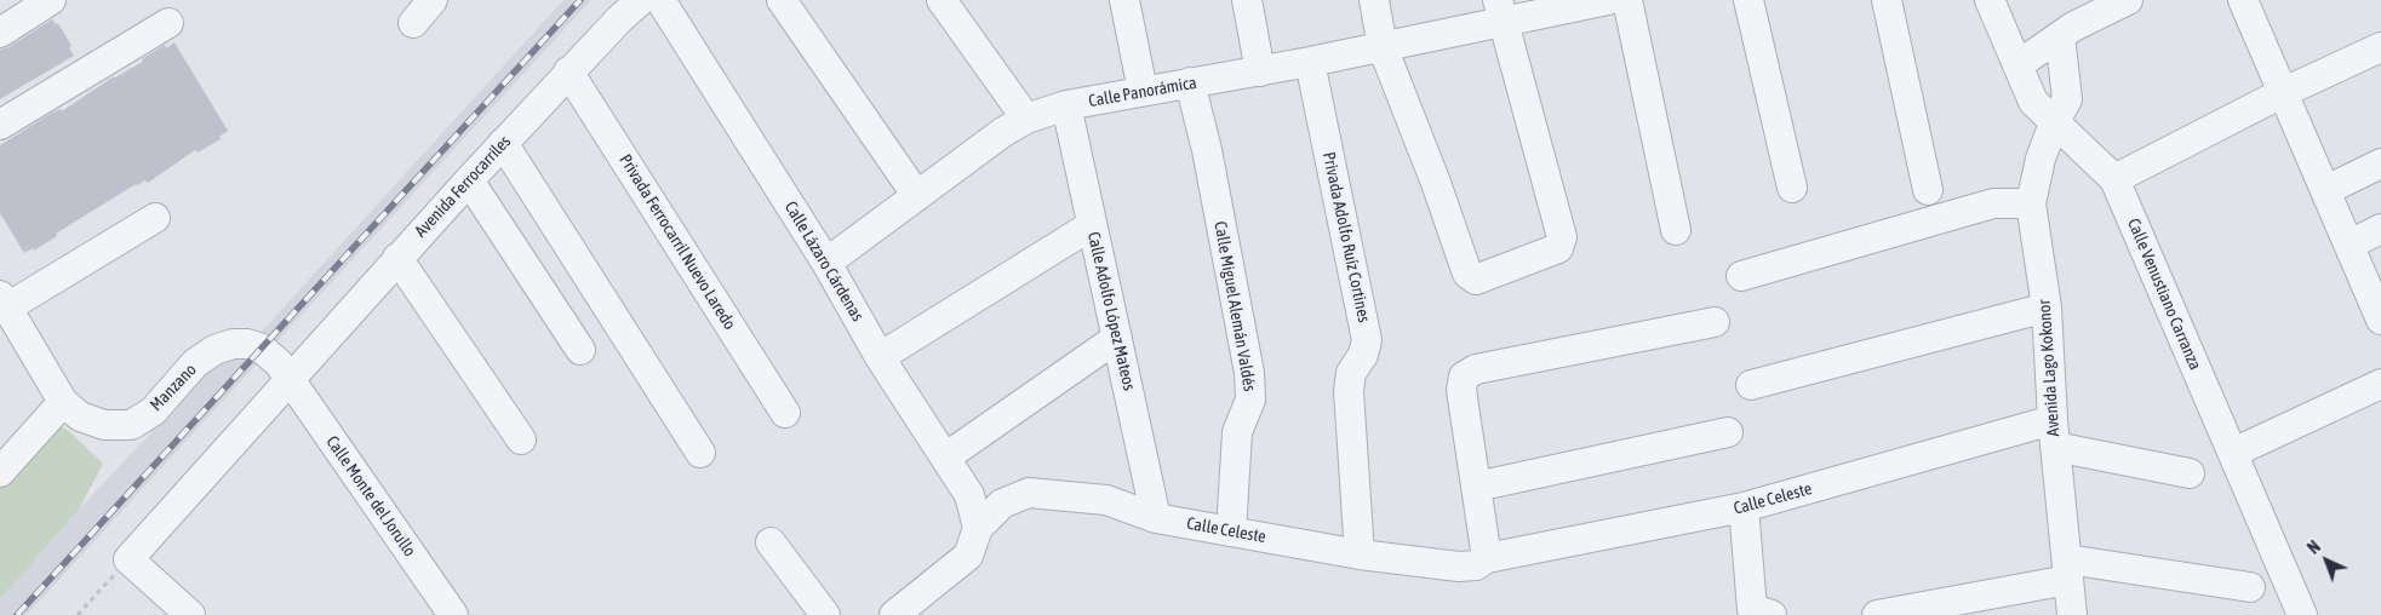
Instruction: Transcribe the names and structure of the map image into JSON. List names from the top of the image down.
{
  "streets": {
    "street": [
      "Calle Panorámica",
      "Avenida Ferrocarriles",
      "Privada Adolfo Ruíz Cortines",
      "Privada Ferrocarril Nuevo Laredo",
      "Calle Lázaro Cárdenas",
      "Calle Venustiano Carranza",
      "Calle Miguel Alemán Valdés",
      "Calle Adolfo López Mateos",
      "Avenida Lago Kokonor",
      "Manzano",
      "Calle Monte del Jorullo",
      "Calle Celeste"
    ]
  },
  "crossings": [
    ["Calle Panorámica", "Privada Adolfo Ruíz Cortines"],
    ["Calle Panorámica", "Calle Lázaro Cárdenas"],
    ["Calle Panorámica", "Calle Miguel Alemán Valdés"],
    ["Calle Panorámica", "Calle Adolfo López Mateos"],
    ["Avenida Ferrocarriles", "Privada Ferrocarril Nuevo Laredo"],
    ["Avenida Ferrocarriles", "Manzano"],
    ["Avenida Ferrocarriles", "Calle Monte del Jorullo"],
    ["Privada Adolfo Ruíz Cortines", "Calle Celeste"],
    ["Calle Lázaro Cárdenas", "Calle Celeste"],
    ["Calle Venustiano Carranza", "Avenida Lago Kokonor"],
    ["Calle Miguel Alemán Valdés", "Calle Celeste"],
    ["Calle Adolfo López Mateos", "Calle Celeste"],
    ["Avenida Lago Kokonor", "Calle Celeste"],
    ["Manzano", "Calle Monte del Jorullo"]
  ],
  "north": "top left"
}
